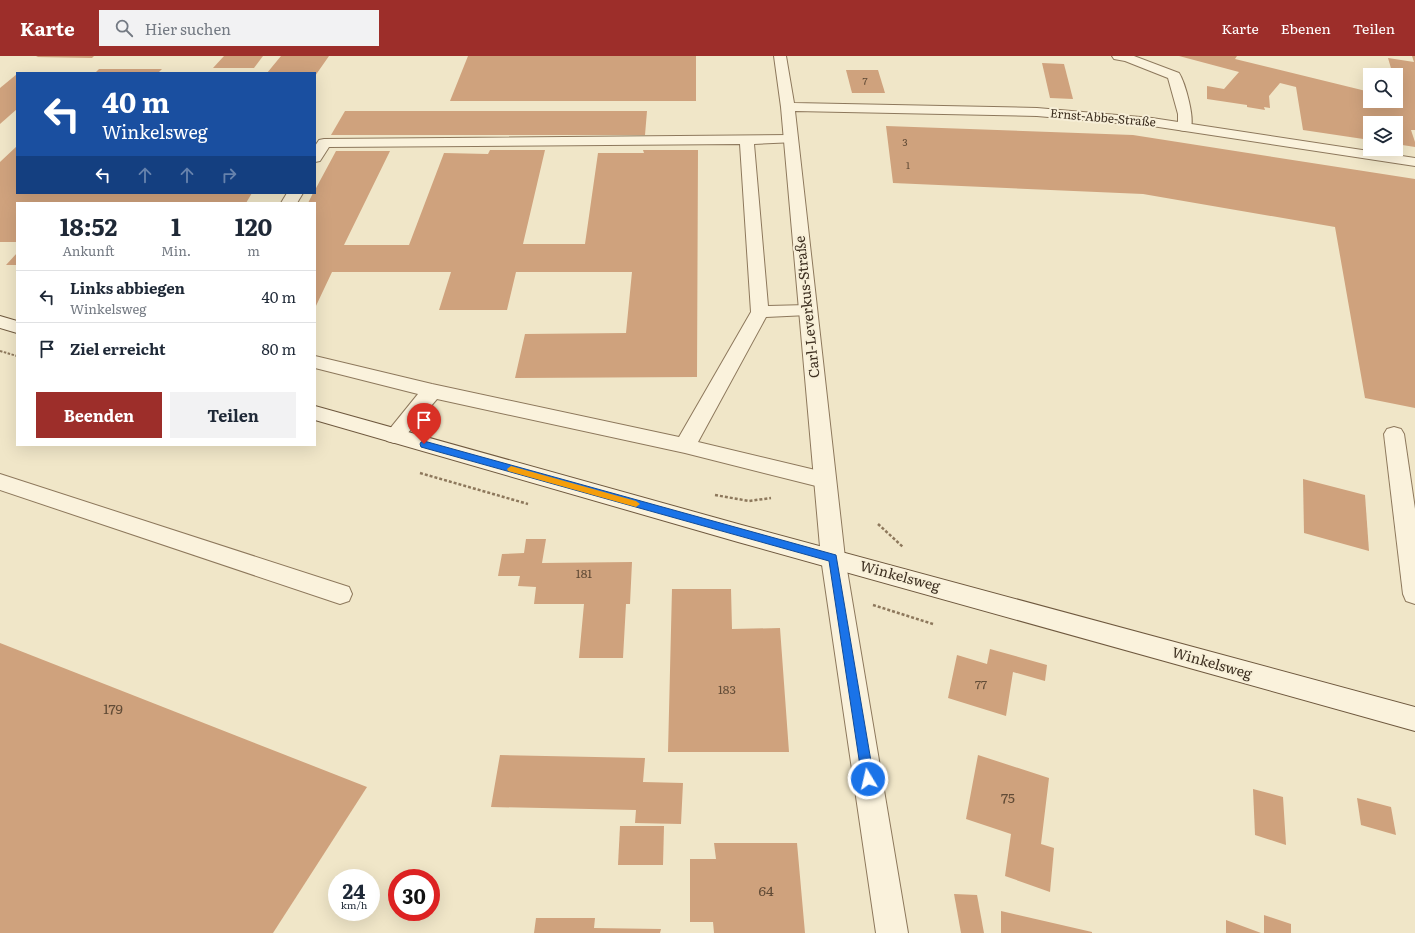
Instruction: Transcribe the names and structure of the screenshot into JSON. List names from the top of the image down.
{
  "streets": {
    "street": ["Ernst-Abbe-Straße", "Carl-Leverkus-Straße", "Winkelsweg"]
  },
  "crossings": [
    ["Ernst-Abbe-Straße", "Carl-Leverkus-Straße"],
    ["Carl-Leverkus-Straße", "Winkelsweg"]
  ],
  "house_numbers": [
    "7",
    "3",
    "1",
    "181",
    "77",
    "183",
    "179",
    "75",
    "64"
  ],
  "page": {
    "header": "Karte",
    "search": "Hier suchen",
    "nav": ["Karte", "Ebenen", "Teilen"],
    "turn": ["40 m", "Winkelsweg"],
    "eta": [
      "18:52",
      "Ankunft",
      "1",
      "Min.",
      "120",
      "m"
    ],
    "list": [
      {
        "name": "Links abbiegen",
        "note": "Winkelsweg",
        "value": "40 m"
      },
      {
        "name": "Ziel erreicht",
        "value": "80 m"
      }
    ],
    "buttons": ["Beenden", "Teilen"],
    "speed": "24 km/h",
    "limit": "30"
  }
}
